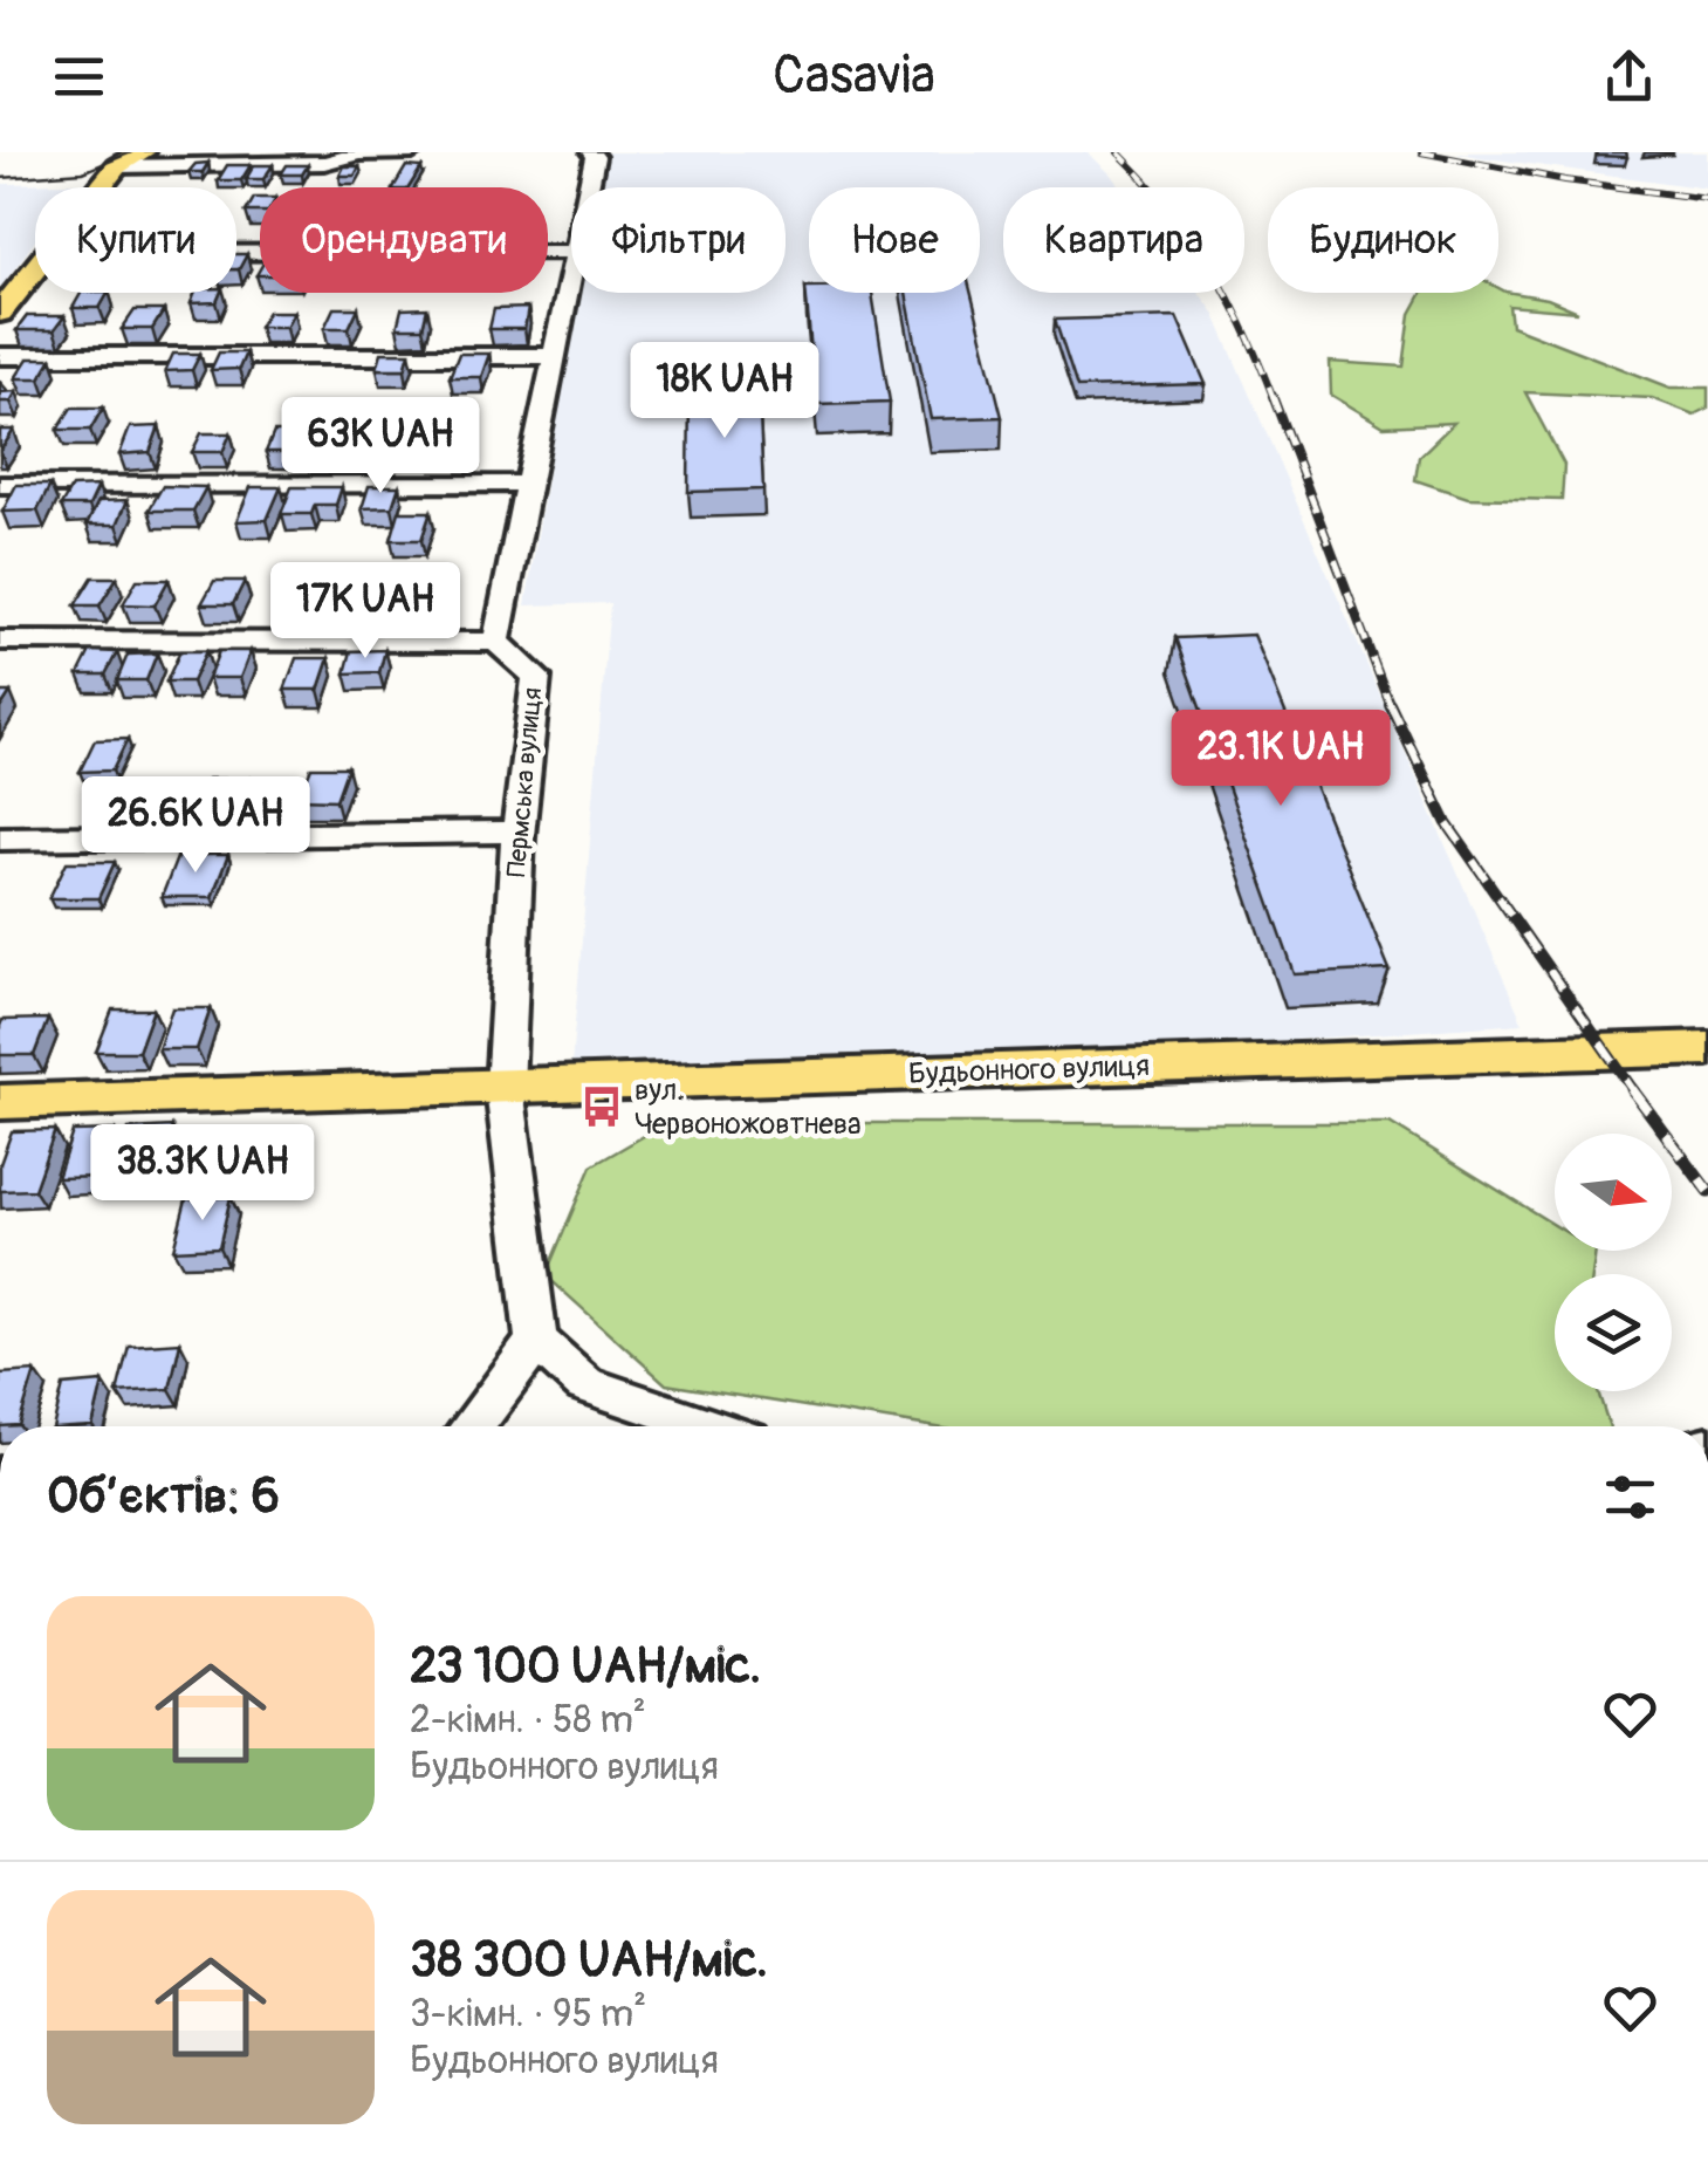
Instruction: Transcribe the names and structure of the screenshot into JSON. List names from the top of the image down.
{
  "streets": {
    "main road": ["Будьонного вулиця"],
    "street": ["Пермська вулиця"]
  },
  "crossings": [
    ["Пермська вулиця", "Будьонного вулиця"]
  ],
  "places": {
    "bus stop": ["вул. Червоножовтнева"]
  },
  "north": "right",
  "page": {
    "header": "Casavia",
    "chip": [
      "Купити",
      "Орендувати",
      "Фільтри",
      "Нове",
      "Квартира",
      "Будинок"
    ],
    "price": [
      "18K UAH",
      "63K UAH",
      "17K UAH",
      "23.1K UAH",
      "26.6K UAH",
      "38.3K UAH"
    ],
    "heading": "Об’єктів: 6",
    "list": [
      {
        "name": "23 100 UAH/міс.",
        "note": "2-кімн. · 58 m² · Будьонного вулиця"
      },
      {
        "name": "38 300 UAH/міс.",
        "note": "3-кімн. · 95 m² · Будьонного вулиця"
      }
    ]
  }
}
